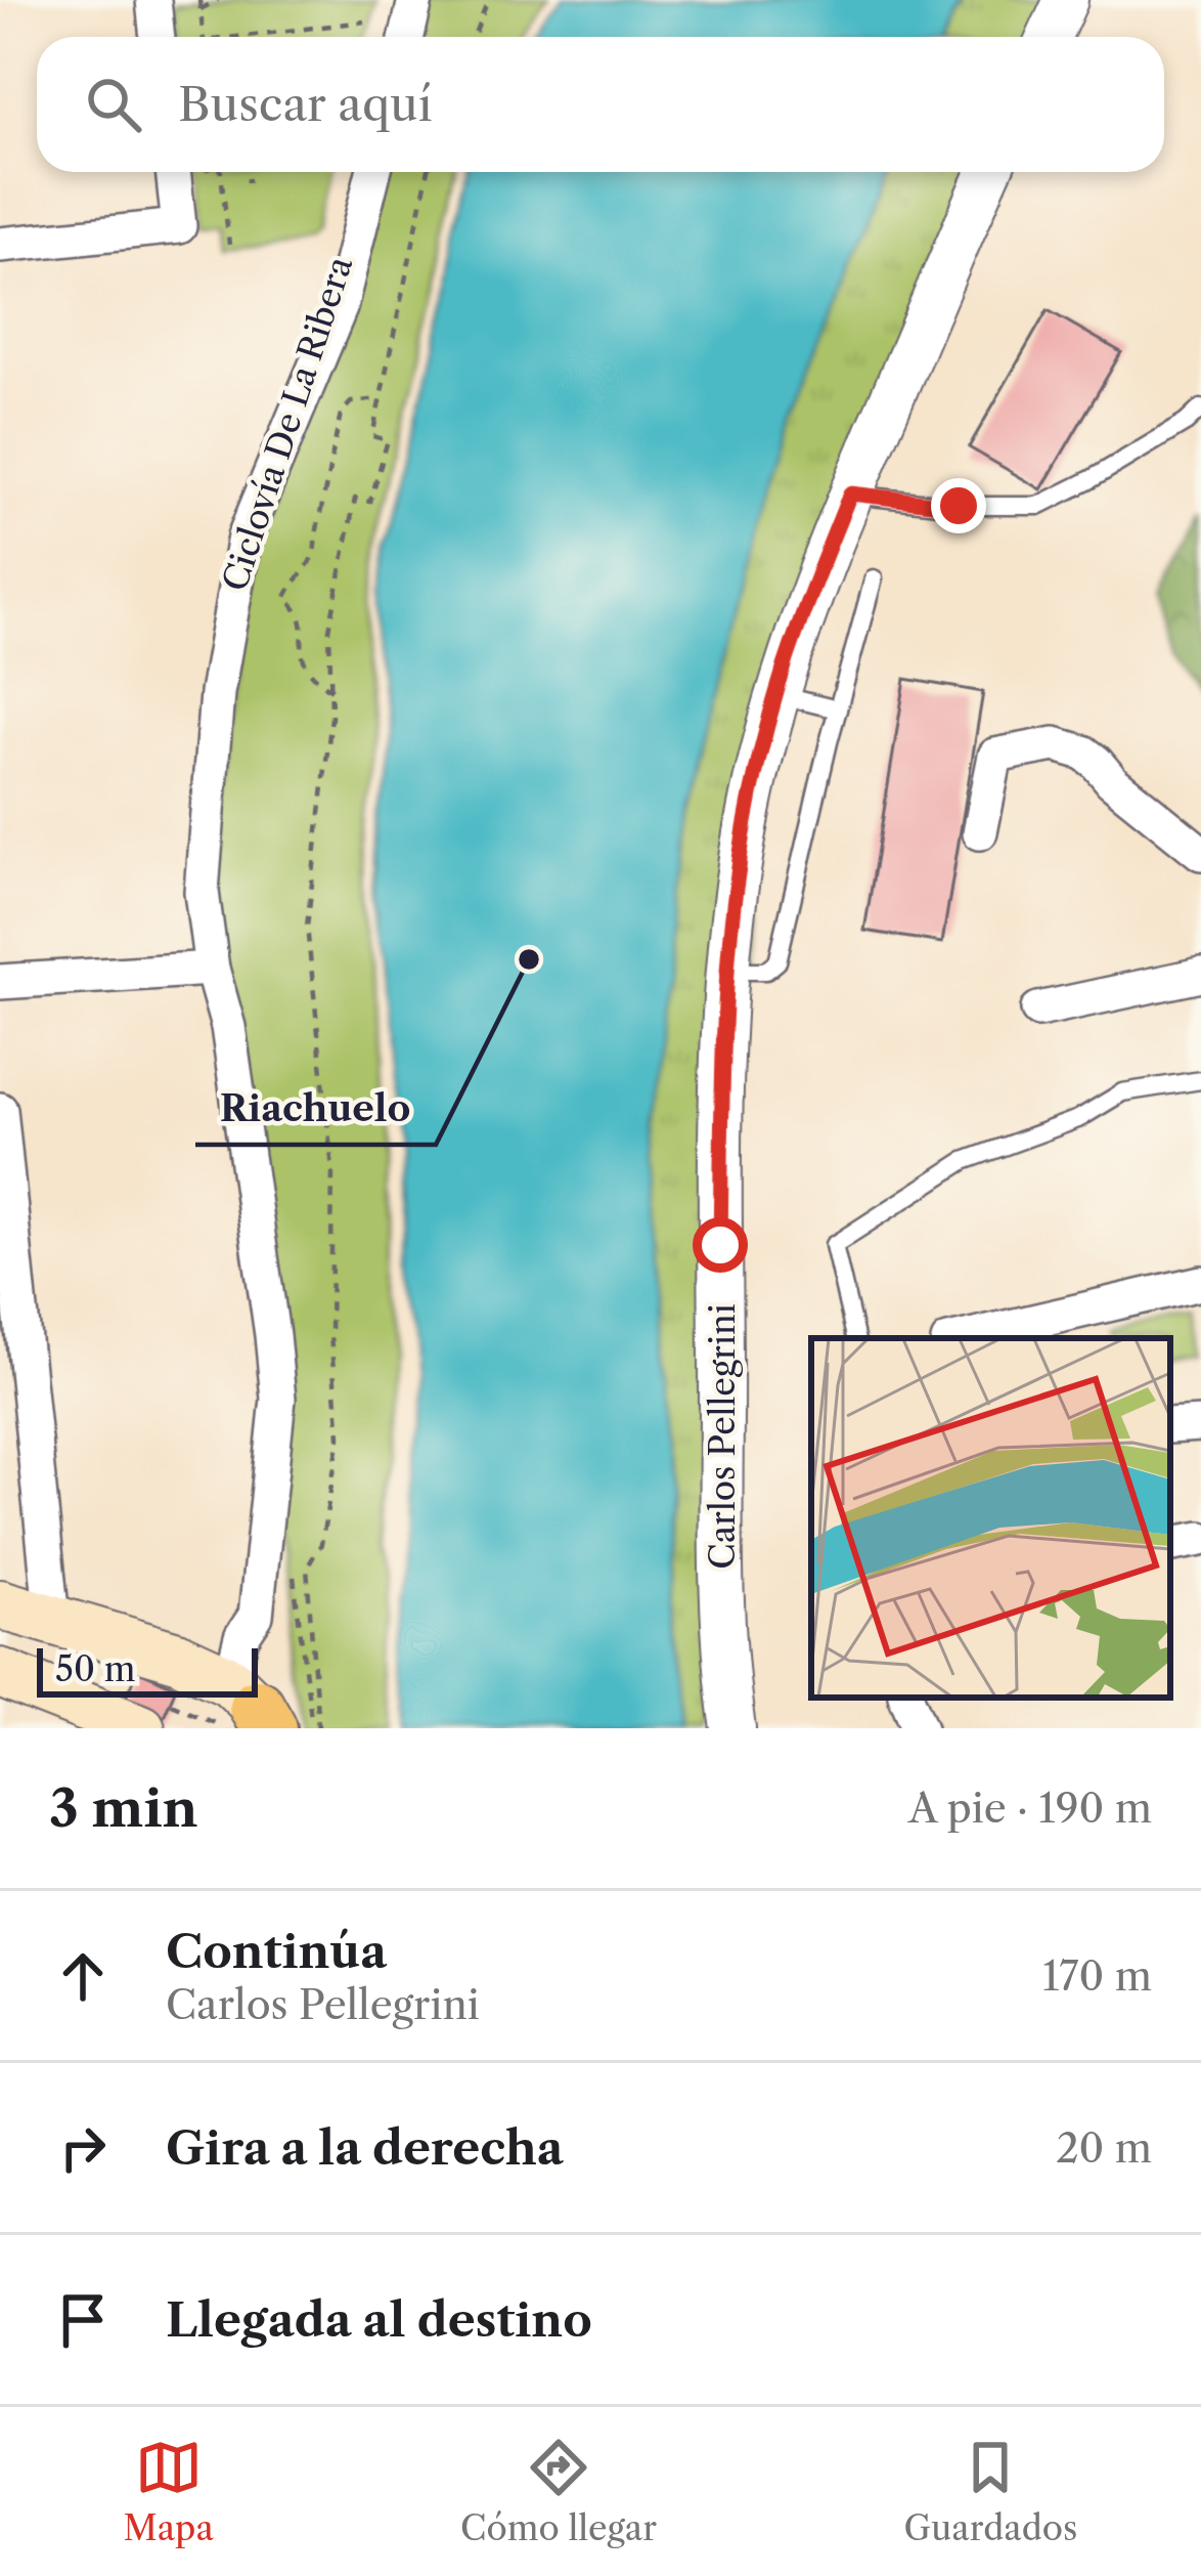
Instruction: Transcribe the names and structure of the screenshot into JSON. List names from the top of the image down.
{
  "streets": {
    "street": ["Carlos Pellegrini"]
  },
  "places": ["Riachuelo"],
  "scale_bar": "50 m",
  "page": {
    "search": "Buscar aquí",
    "scale": "50 m",
    "heading": ["3 min", "A pie · 190 m"],
    "list": [
      ["Continúa", "Carlos Pellegrini", "170 m"],
      ["Gira a la derecha", "20 m"],
      "Llegada al destino"
    ],
    "nav": ["Mapa", "Cómo llegar", "Guardados"]
  }
}
